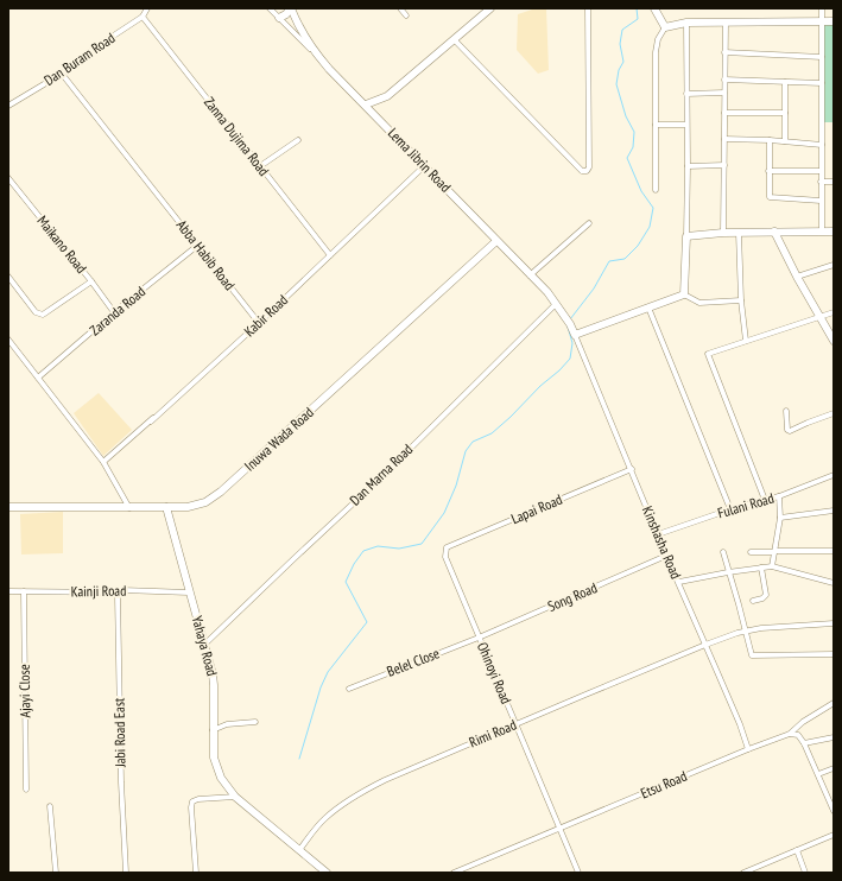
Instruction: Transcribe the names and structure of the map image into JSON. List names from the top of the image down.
{
  "streets": {
    "street": [
      "Dan Buram Road",
      "Zanna Dujima Road",
      "Lema Jibrin Road",
      "Maikano Road",
      "Abba Habib Road",
      "Zaranda Road",
      "Kabir Road",
      "Inuwa Wada Road",
      "Dan Marna Road",
      "Fulani Road",
      "Lapai Road",
      "Kinshasha Road",
      "Kainji Road",
      "Song Road",
      "Yahaya Road",
      "Belel Close",
      "Ohinoyi Road",
      "Ajayi Close",
      "Jabi Road East",
      "Rimi Road",
      "Etsu Road"
    ]
  },
  "crossings": [
    ["Dan Buram Road", "Zanna Dujima Road"],
    ["Dan Buram Road", "Abba Habib Road"],
    ["Zanna Dujima Road", "Kabir Road"],
    ["Lema Jibrin Road", "Kabir Road"],
    ["Lema Jibrin Road", "Inuwa Wada Road"],
    ["Lema Jibrin Road", "Dan Marna Road"],
    ["Lema Jibrin Road", "Kinshasha Road"],
    ["Maikano Road", "Zaranda Road"],
    ["Abba Habib Road", "Zaranda Road"],
    ["Abba Habib Road", "Kabir Road"],
    ["Inuwa Wada Road", "Yahaya Road"],
    ["Dan Marna Road", "Yahaya Road"],
    ["Fulani Road", "Kinshasha Road"],
    ["Lapai Road", "Kinshasha Road"],
    ["Lapai Road", "Ohinoyi Road"],
    ["Kinshasha Road", "Song Road"],
    ["Kinshasha Road", "Rimi Road"],
    ["Kinshasha Road", "Etsu Road"],
    ["Kainji Road", "Yahaya Road"],
    ["Kainji Road", "Ajayi Close"],
    ["Kainji Road", "Jabi Road East"],
    ["Song Road", "Belel Close"],
    ["Song Road", "Ohinoyi Road"],
    ["Yahaya Road", "Rimi Road"],
    ["Belel Close", "Ohinoyi Road"],
    ["Ohinoyi Road", "Rimi Road"],
    ["Ohinoyi Road", "Etsu Road"]
  ]
}
